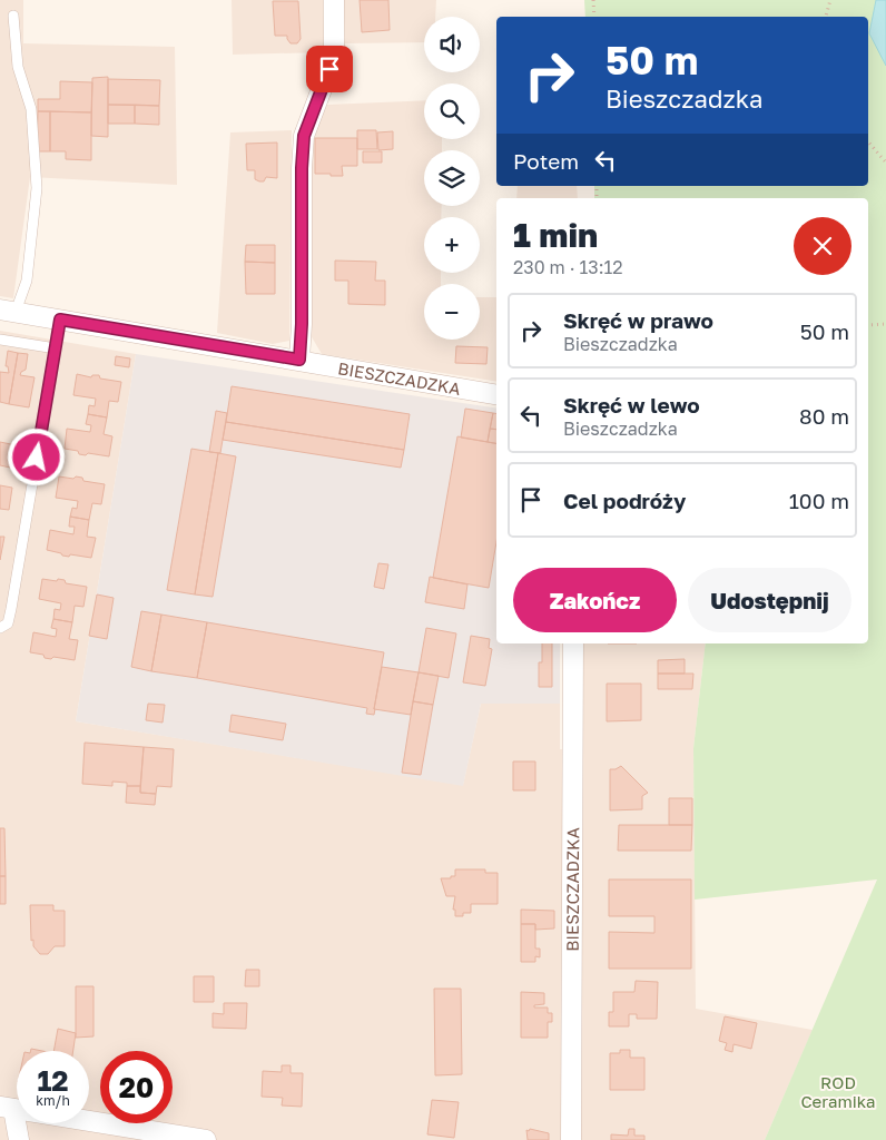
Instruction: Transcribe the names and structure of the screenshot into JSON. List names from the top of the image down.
{
  "streets": {
    "street": ["BIESZCZADZKA"]
  },
  "parks": ["ROD Ceramika"],
  "page": {
    "map_buttons": ["+", "−"],
    "turn": ["50 m", "Bieszczadzka"],
    "then": "Potem",
    "heading": ["1 min", "230 m · 13:12"],
    "list": [
      {
        "name": "Skręć w prawo",
        "note": "Bieszczadzka",
        "value": "50 m"
      },
      {
        "name": "Skręć w lewo",
        "note": "Bieszczadzka",
        "value": "80 m"
      },
      {
        "name": "Cel podróży",
        "value": "100 m"
      }
    ],
    "buttons": ["Zakończ", "Udostępnij"],
    "speed": "12 km/h",
    "limit": "20"
  }
}
